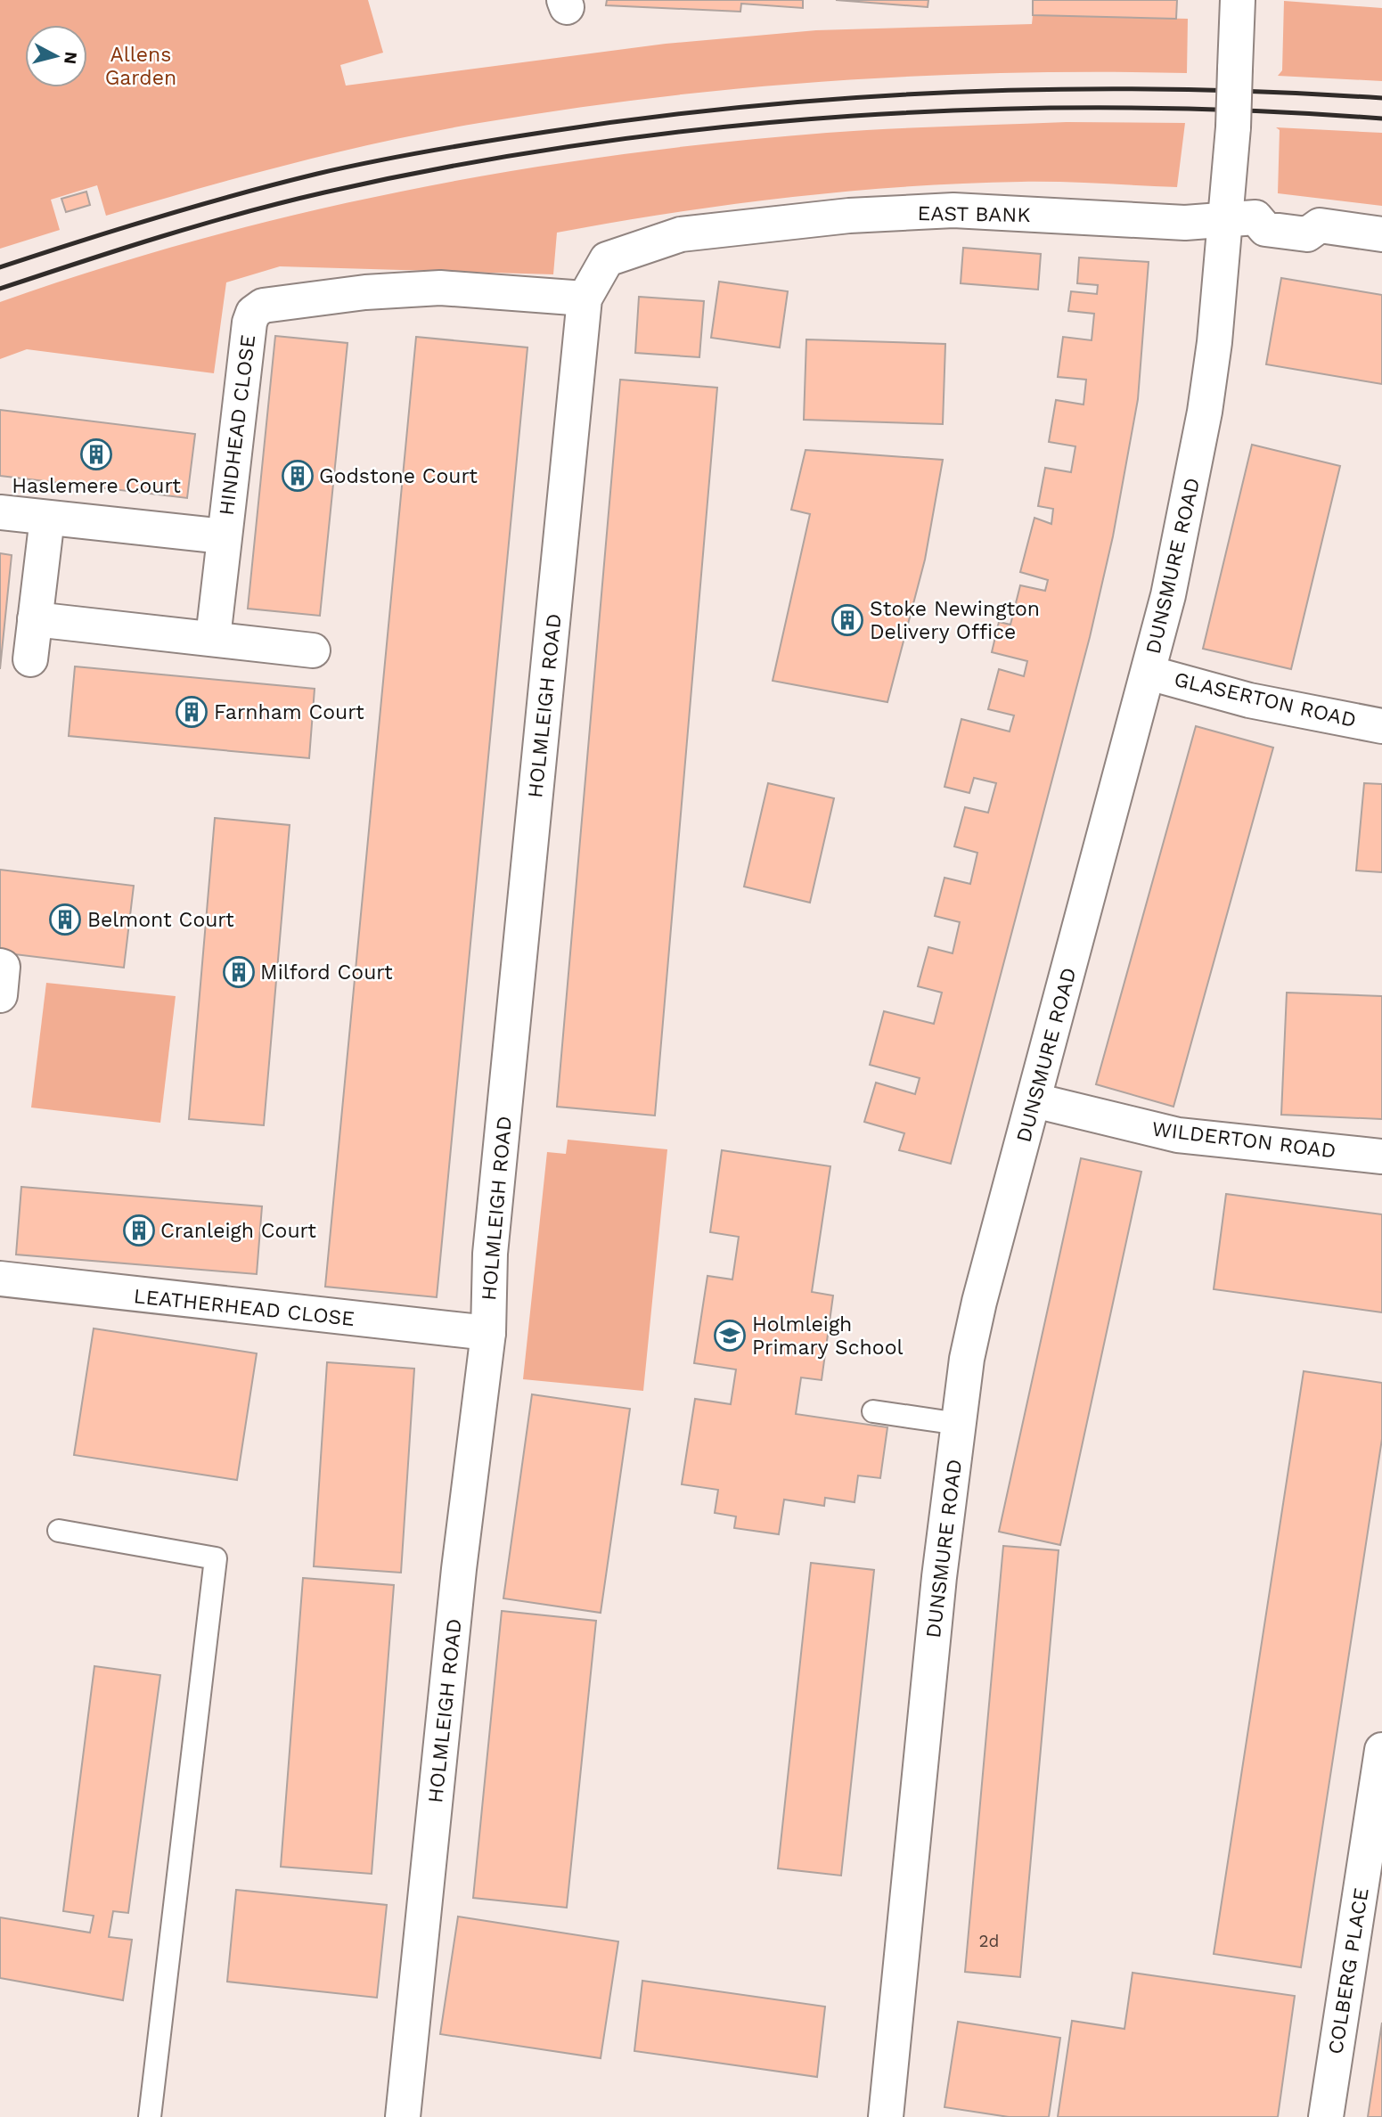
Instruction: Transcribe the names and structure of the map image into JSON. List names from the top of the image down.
{
  "streets": {
    "street": [
      "EAST BANK",
      "HINDHEAD CLOSE",
      "DUNSMURE ROAD",
      "GLASERTON ROAD",
      "HOLMLEIGH ROAD",
      "WILDERTON ROAD",
      "LEATHERHEAD CLOSE",
      "COLBERG PLACE"
    ]
  },
  "crossings": [
    ["EAST BANK", "HINDHEAD CLOSE"],
    ["EAST BANK", "DUNSMURE ROAD"],
    ["EAST BANK", "HOLMLEIGH ROAD"],
    ["HINDHEAD CLOSE", "HOLMLEIGH ROAD"],
    ["DUNSMURE ROAD", "GLASERTON ROAD"],
    ["DUNSMURE ROAD", "WILDERTON ROAD"],
    ["HOLMLEIGH ROAD", "LEATHERHEAD CLOSE"]
  ],
  "parks": ["Allens Garden"],
  "places": {
    "building": [
      "Haslemere Court",
      "Godstone Court",
      "Stoke Newington Delivery Office",
      "Farnham Court",
      "Belmont Court",
      "Milford Court",
      "Cranleigh Court"
    ],
    "school or university": ["Holmleigh Primary School"]
  },
  "house_numbers": ["2d"],
  "north": "right"
}
